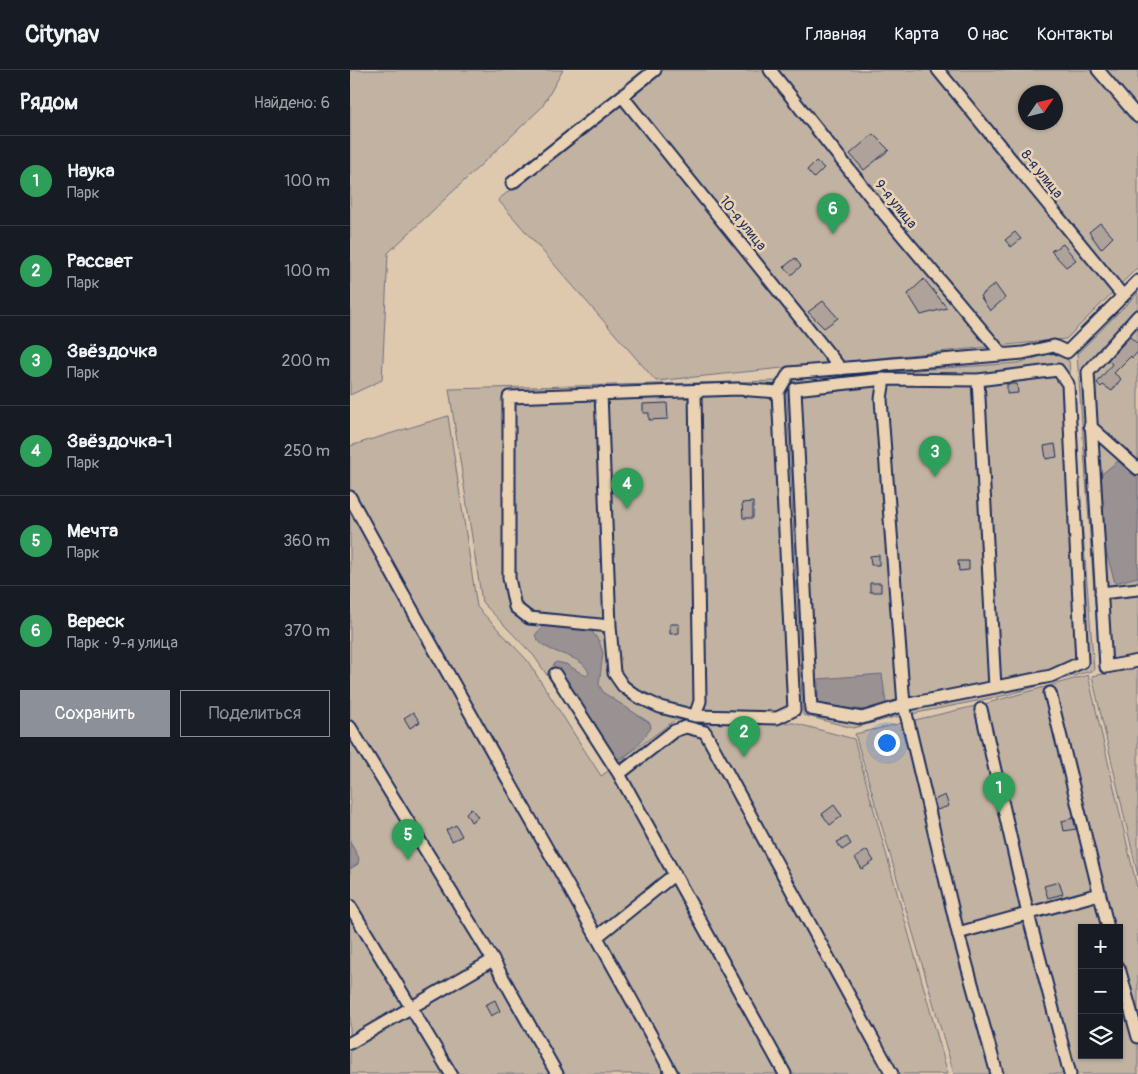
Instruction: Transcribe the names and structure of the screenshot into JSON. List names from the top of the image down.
{
  "streets": {
    "street": ["8-я улица", "9-я улица", "10-я улица"]
  },
  "north": "top right",
  "page": {
    "header": "Citynav",
    "nav": [
      "Главная",
      "Карта",
      "О нас",
      "Контакты"
    ],
    "heading": ["Рядом", "Найдено: 6"],
    "list": [
      {
        "mark": "1",
        "name": "Наука",
        "note": "Парк",
        "value": "100 m"
      },
      {
        "mark": "2",
        "name": "Рассвет",
        "note": "Парк",
        "value": "100 m"
      },
      {
        "mark": "3",
        "name": "Звёздочка",
        "note": "Парк",
        "value": "200 m"
      },
      {
        "mark": "4",
        "name": "Звёздочка-1",
        "note": "Парк",
        "value": "250 m"
      },
      {
        "mark": "5",
        "name": "Мечта",
        "note": "Парк",
        "value": "360 m"
      },
      {
        "mark": "6",
        "name": "Вереск",
        "note": "Парк · 9-я улица",
        "value": "370 m"
      }
    ],
    "pins": [
      "6",
      "3",
      "4",
      "2",
      "1",
      "5"
    ],
    "buttons": ["Сохранить", "Поделиться"],
    "map_buttons": ["+", "−"]
  }
}
